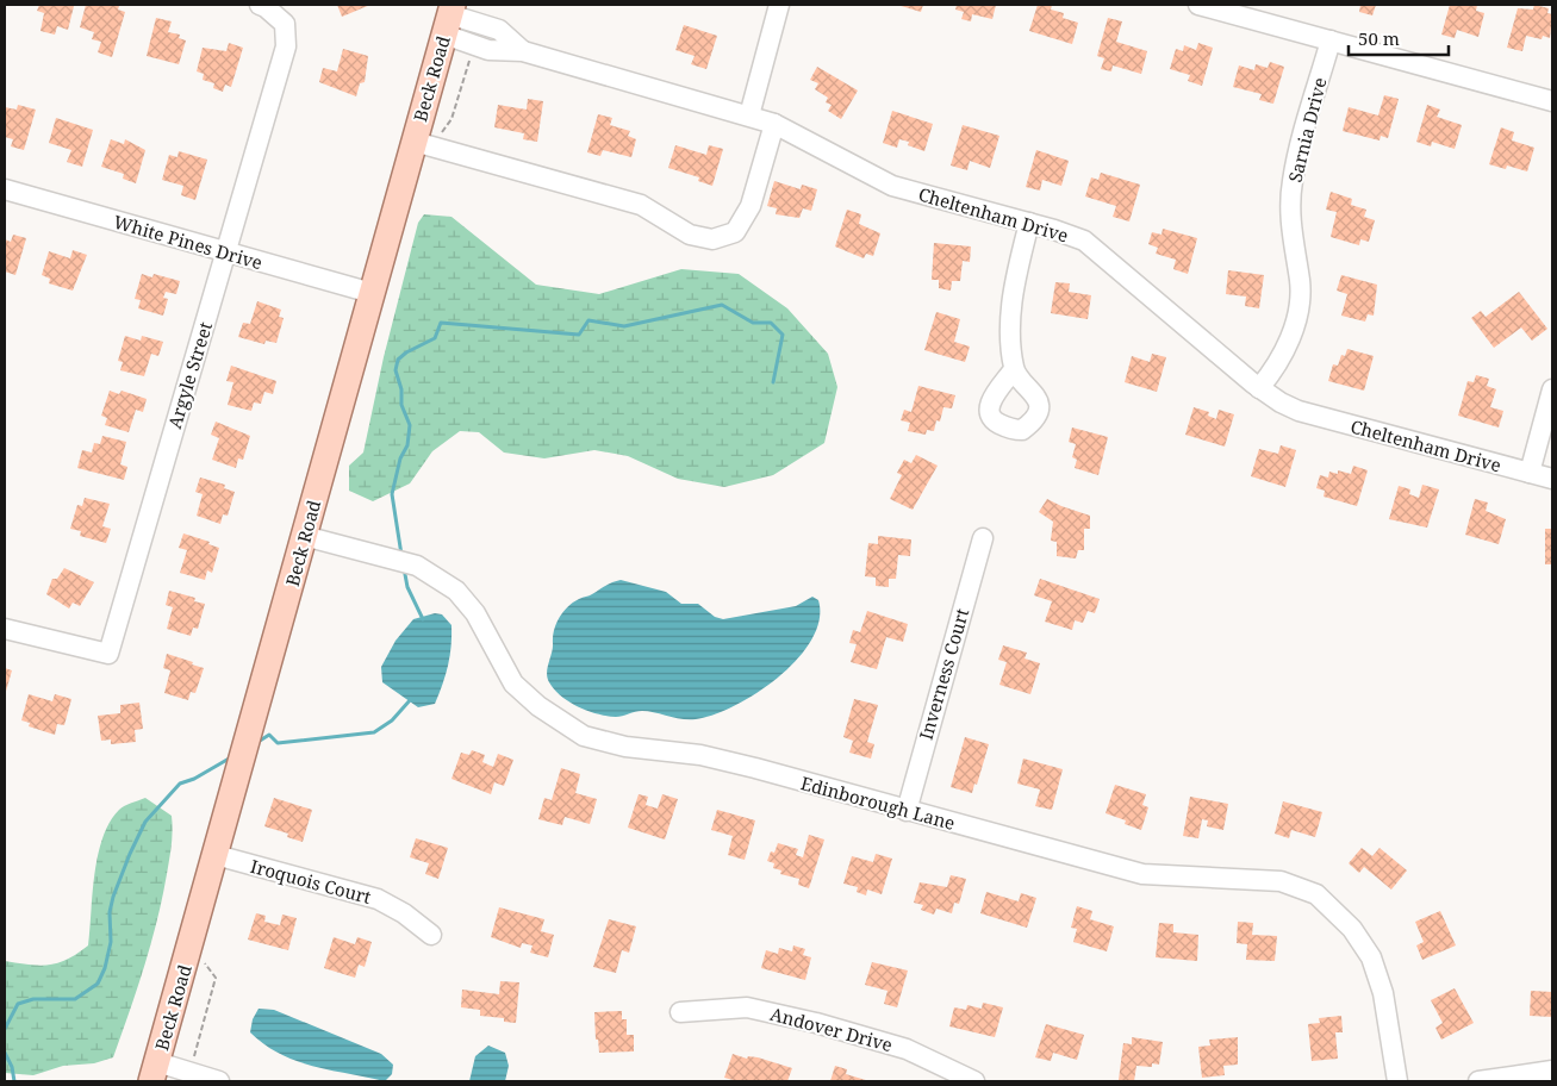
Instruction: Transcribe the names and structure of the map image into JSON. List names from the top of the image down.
{
  "streets": {
    "main road": ["Beck Road"],
    "street": [
      "Sarnia Drive",
      "Cheltenham Drive",
      "White Pines Drive",
      "Argyle Street",
      "Inverness Court",
      "Edinborough Lane",
      "Iroquois Court",
      "Andover Drive"
    ]
  },
  "crossings": [
    ["Beck Road", "Cheltenham Drive"],
    ["Beck Road", "White Pines Drive"],
    ["Beck Road", "Edinborough Lane"],
    ["Beck Road", "Iroquois Court"],
    ["Sarnia Drive", "Cheltenham Drive"],
    ["White Pines Drive", "Argyle Street"],
    ["Inverness Court", "Edinborough Lane"]
  ],
  "scale_bar": "50 m"
}
